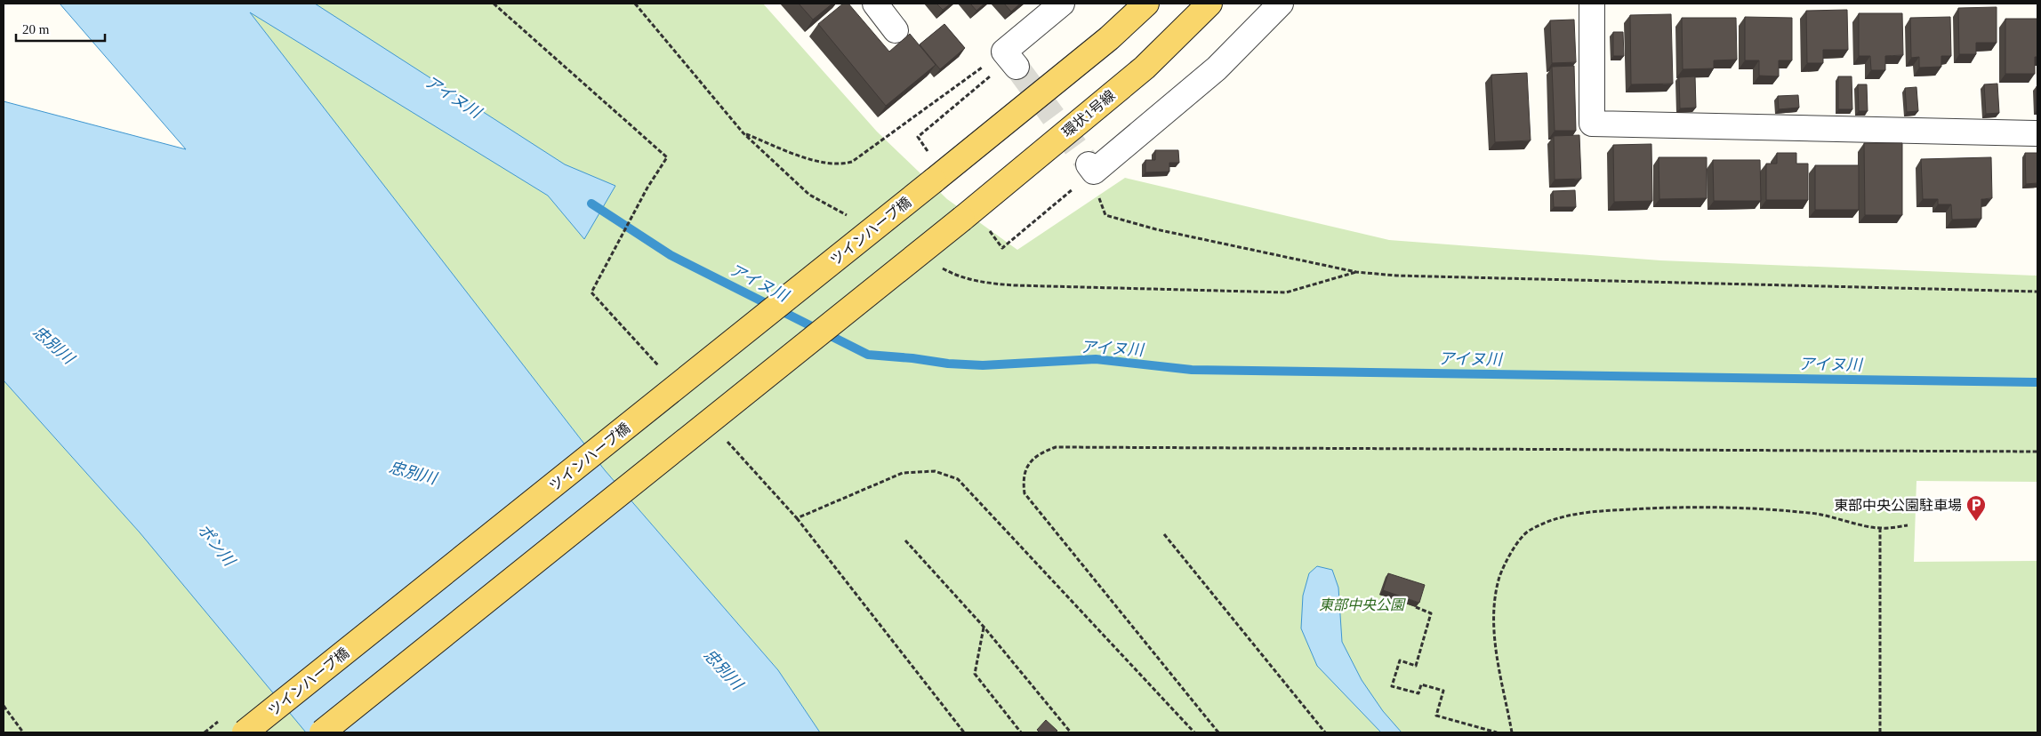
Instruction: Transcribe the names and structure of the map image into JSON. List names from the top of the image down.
{
  "streets": {
    "main road": ["環状1号線", "ツインハープ橋"]
  },
  "water": ["アイヌ川", "忠別川", "ポン川"],
  "parks": ["東部中央公園"],
  "places": {
    "parking": ["東部中央公園駐車場"]
  },
  "scale_bar": "20 m"
}
